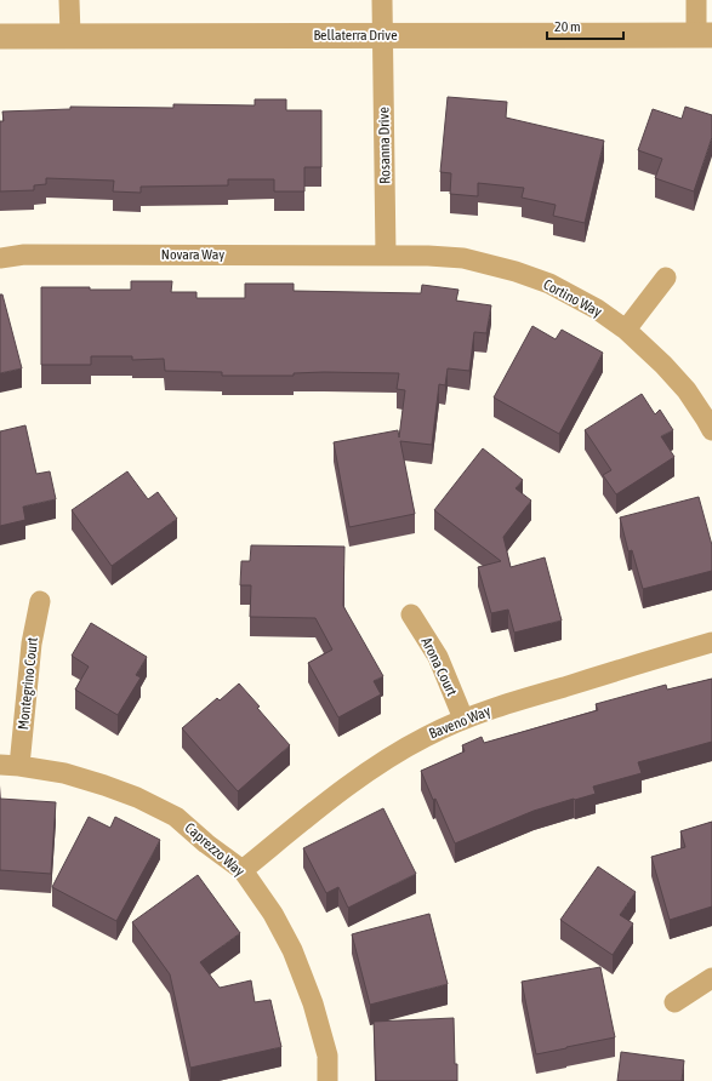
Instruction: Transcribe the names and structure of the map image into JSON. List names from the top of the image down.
{
  "streets": {
    "street": [
      "Bellaterra Drive",
      "Rosanna Drive",
      "Novara Way",
      "Cortino Way",
      "Arona Court",
      "Montegrino Court",
      "Baveno Way",
      "Caprezzo Way"
    ]
  },
  "crossings": [
    ["Bellaterra Drive", "Rosanna Drive"],
    ["Rosanna Drive", "Novara Way"],
    ["Rosanna Drive", "Cortino Way"],
    ["Novara Way", "Cortino Way"],
    ["Arona Court", "Baveno Way"],
    ["Montegrino Court", "Caprezzo Way"],
    ["Baveno Way", "Caprezzo Way"]
  ],
  "scale_bar": "20 m"
}
